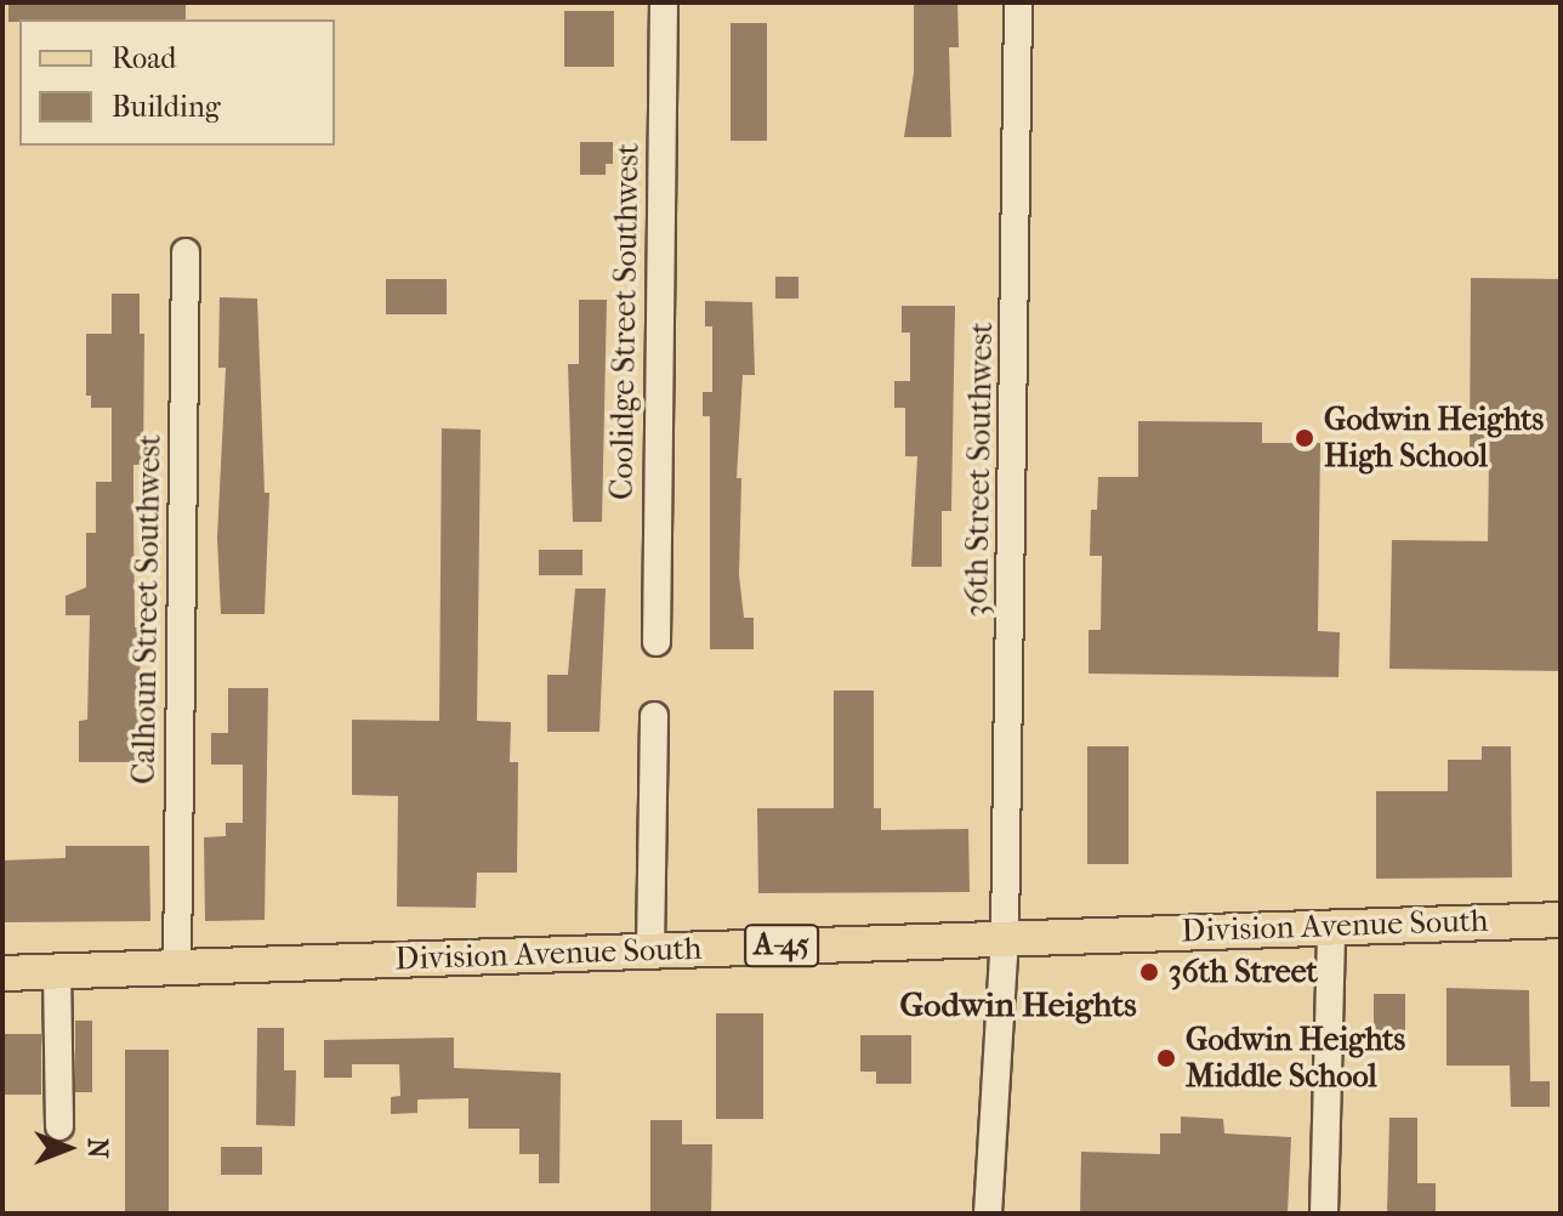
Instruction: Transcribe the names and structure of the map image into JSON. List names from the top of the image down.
{
  "streets": {
    "main road": ["Division Avenue South", "A-45"],
    "street": ["Coolidge Street Southwest", "36th Street Southwest", "Calhoun Street Southwest"]
  },
  "crossings": [
    ["36th Street Southwest", "Division Avenue South"],
    ["Calhoun Street Southwest", "Division Avenue South"]
  ],
  "districts": ["Godwin Heights"],
  "places": ["Godwin Heights High School", "36th Street", "Godwin Heights Middle School"],
  "legend": ["Road", "Building"],
  "north": "right"
}
